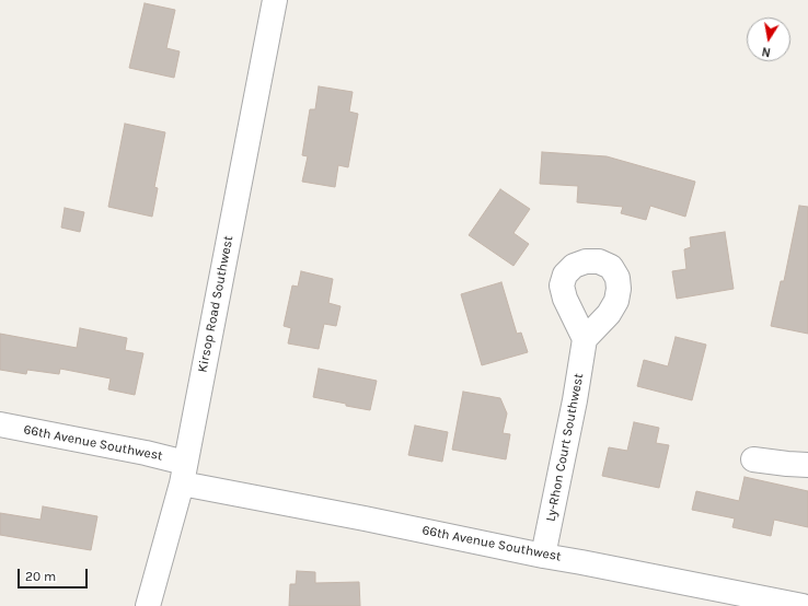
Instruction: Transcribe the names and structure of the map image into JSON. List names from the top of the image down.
{
  "streets": {
    "street": ["Kirsop Road Southwest", "66th Avenue Southwest", "Ly-Rhon Court Southwest"]
  },
  "crossings": [
    ["Kirsop Road Southwest", "66th Avenue Southwest"],
    ["66th Avenue Southwest", "Ly-Rhon Court Southwest"]
  ],
  "scale_bar": "20 m",
  "north": "bottom"
}
